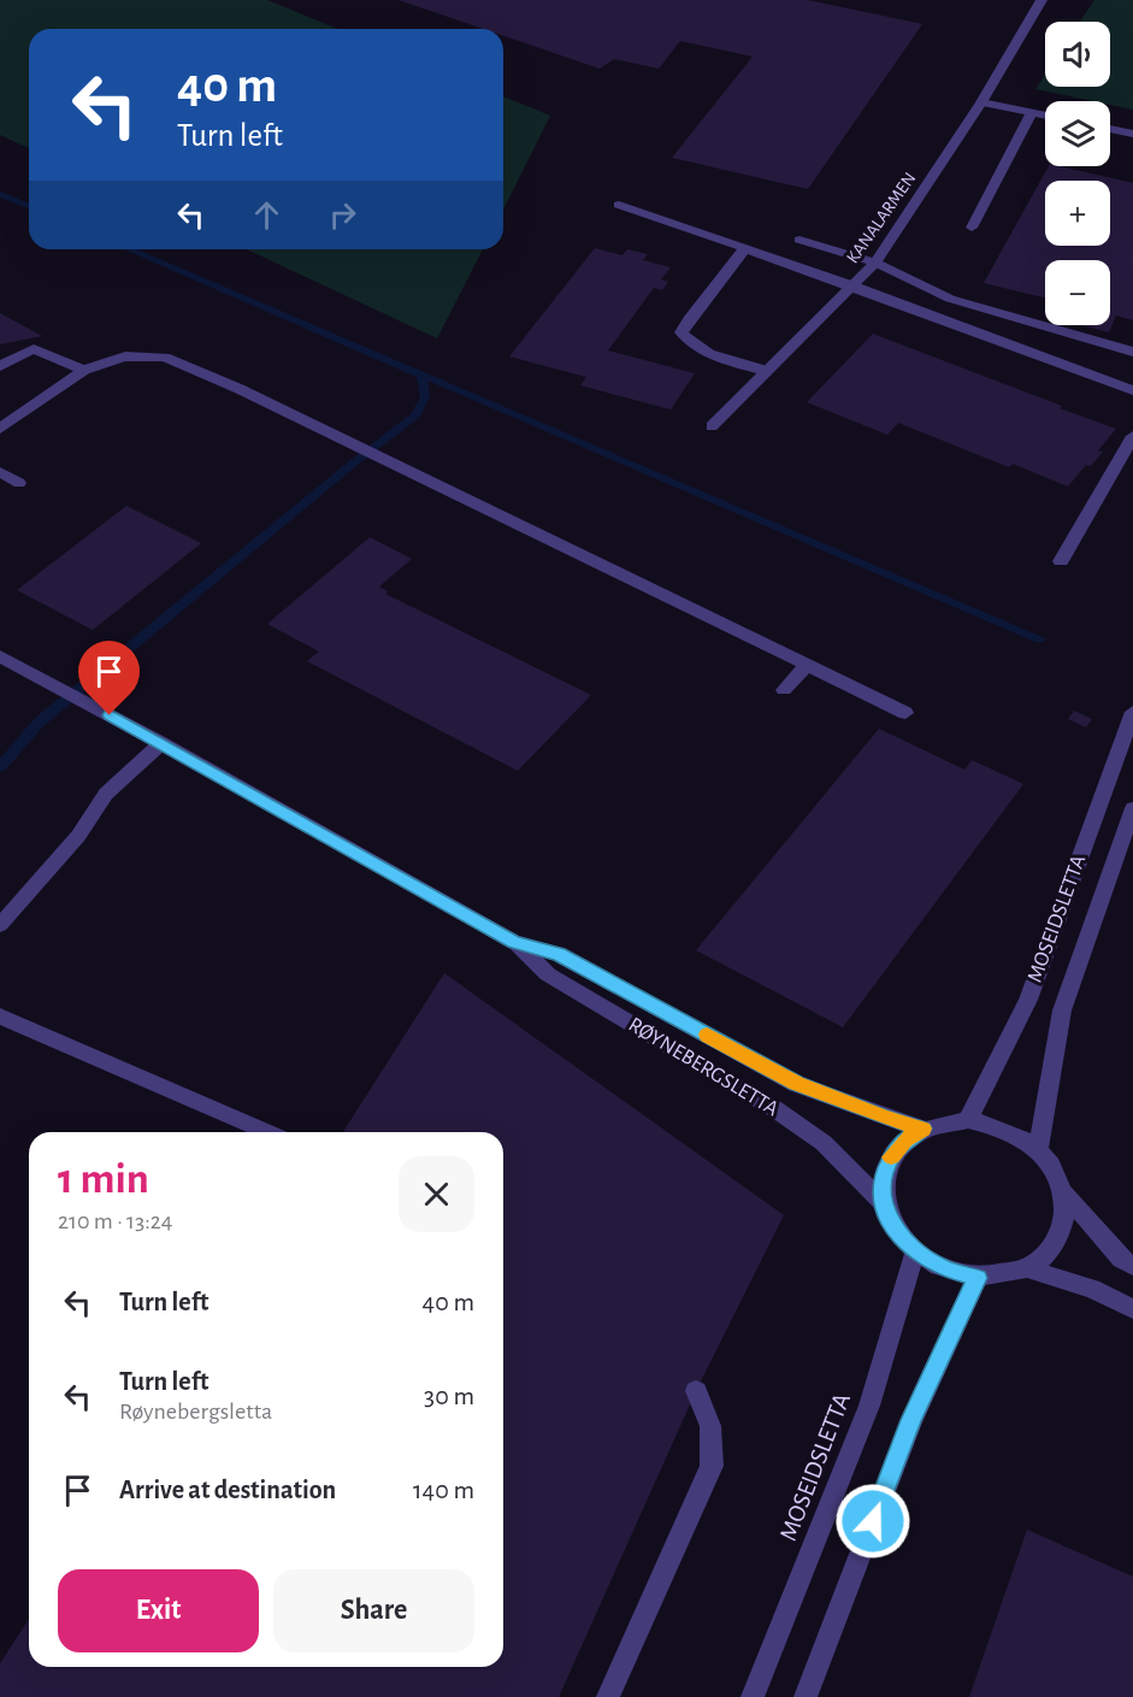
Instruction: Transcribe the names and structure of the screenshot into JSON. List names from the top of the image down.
{
  "streets": {
    "street": ["KANALARMEN", "MOSEIDSLETTA", "RØYNEBERGSLETTA"]
  },
  "crossings": [
    ["MOSEIDSLETTA", "RØYNEBERGSLETTA"]
  ],
  "page": {
    "map_buttons": ["+", "−"],
    "turn": ["40 m", "Turn left"],
    "heading": ["1 min", "210 m · 13:24"],
    "list": [
      {
        "name": "Turn left",
        "value": "40 m"
      },
      {
        "name": "Turn left",
        "note": "Røynebergsletta",
        "value": "30 m"
      },
      {
        "name": "Arrive at destination",
        "value": "140 m"
      }
    ],
    "buttons": ["Exit", "Share"]
  }
}
